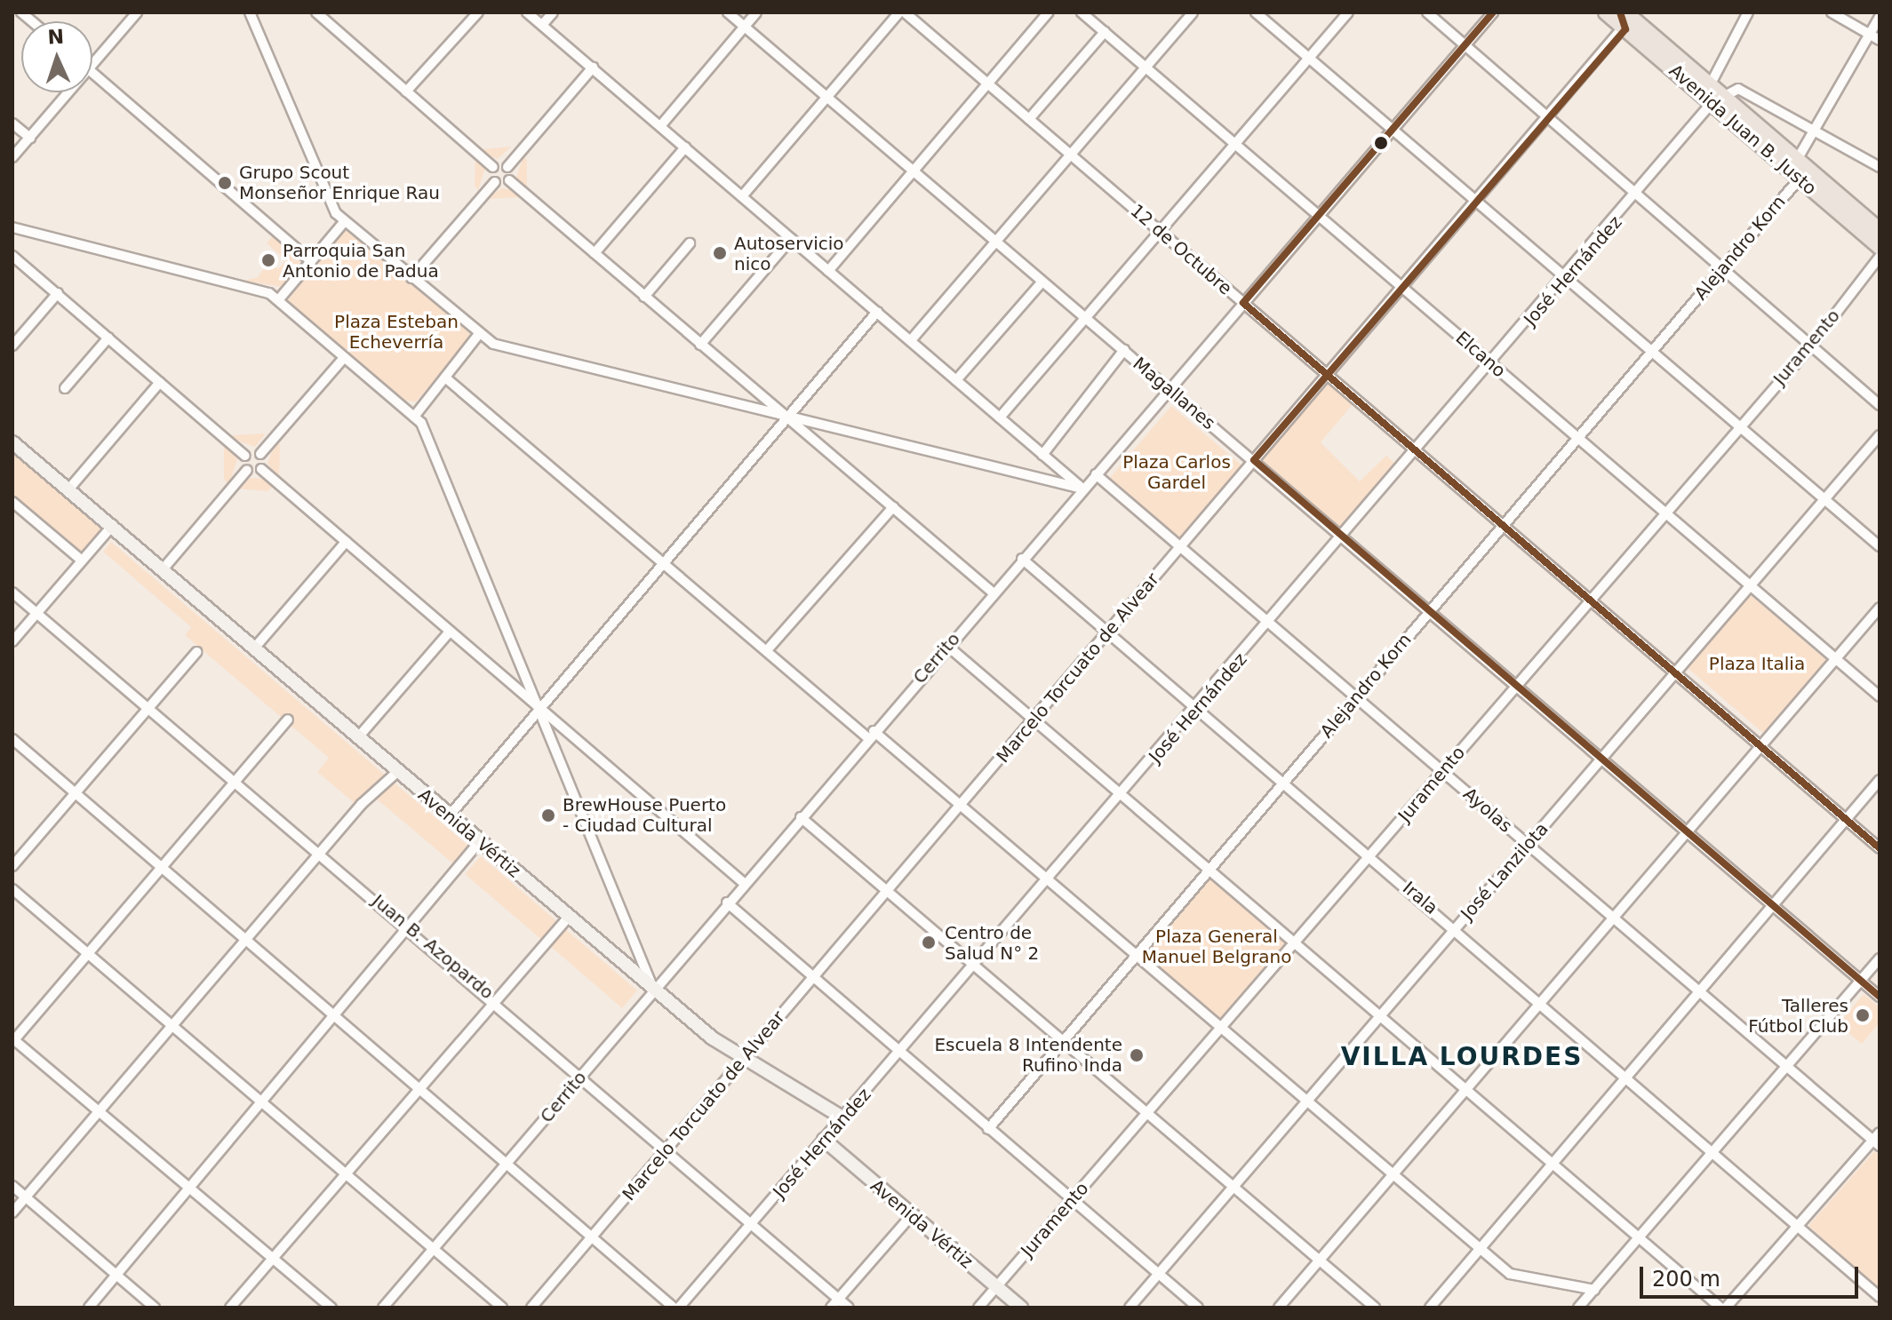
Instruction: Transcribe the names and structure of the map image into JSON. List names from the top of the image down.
{
  "streets": {
    "main road": ["Avenida Juan B. Justo"],
    "street": [
      "Alejandro Korn",
      "12 de Octubre",
      "José Hernández",
      "Juramento",
      "Elcano",
      "Magallanes",
      "Cerrito",
      "Marcelo Torcuato de Alvear",
      "Ayolas",
      "Avenida Vértiz",
      "José Lanzilota",
      "Irala",
      "Juan B. Azopardo"
    ]
  },
  "crossings": [
    ["Avenida Juan B. Justo", "Alejandro Korn"],
    ["Avenida Juan B. Justo", "José Hernández"],
    ["Avenida Juan B. Justo", "Marcelo Torcuato de Alvear"],
    ["Alejandro Korn", "12 de Octubre"],
    ["Alejandro Korn", "Elcano"],
    ["Alejandro Korn", "Magallanes"],
    ["Alejandro Korn", "Ayolas"],
    ["Alejandro Korn", "Irala"],
    ["12 de Octubre", "José Hernández"],
    ["12 de Octubre", "Juramento"],
    ["12 de Octubre", "Cerrito"],
    ["12 de Octubre", "Marcelo Torcuato de Alvear"],
    ["12 de Octubre", "José Lanzilota"],
    ["José Hernández", "Elcano"],
    ["José Hernández", "Magallanes"],
    ["José Hernández", "Ayolas"],
    ["José Hernández", "Avenida Vértiz"],
    ["José Hernández", "Irala"],
    ["José Hernández", "Juan B. Azopardo"],
    ["Juramento", "Elcano"],
    ["Juramento", "Magallanes"],
    ["Juramento", "Ayolas"],
    ["Juramento", "Avenida Vértiz"],
    ["Juramento", "Irala"],
    ["Elcano", "Cerrito"],
    ["Elcano", "Marcelo Torcuato de Alvear"],
    ["Elcano", "José Lanzilota"],
    ["Magallanes", "Cerrito"],
    ["Magallanes", "Marcelo Torcuato de Alvear"],
    ["Magallanes", "José Lanzilota"],
    ["Cerrito", "Ayolas"],
    ["Cerrito", "Avenida Vértiz"],
    ["Cerrito", "Irala"],
    ["Cerrito", "Juan B. Azopardo"],
    ["Marcelo Torcuato de Alvear", "Ayolas"],
    ["Marcelo Torcuato de Alvear", "Avenida Vértiz"],
    ["Marcelo Torcuato de Alvear", "Irala"],
    ["Marcelo Torcuato de Alvear", "Juan B. Azopardo"],
    ["Ayolas", "José Lanzilota"],
    ["José Lanzilota", "Irala"]
  ],
  "districts": ["VILLA LOURDES"],
  "parks": [
    "Plaza Esteban Echeverría",
    "Plaza Carlos Gardel",
    "Plaza Italia",
    "Plaza General Manuel Belgrano"
  ],
  "places": [
    "Grupo Scout Monseñor Enrique Rau",
    "Autoservicio nico",
    "Parroquia San Antonio de Padua",
    "BrewHouse Puerto - Ciudad Cultural",
    "Centro de Salud N° 2",
    "Talleres Fútbol Club",
    "Escuela 8 Intendente Rufino Inda"
  ],
  "scale_bar": "200 m",
  "north": "top"
}
